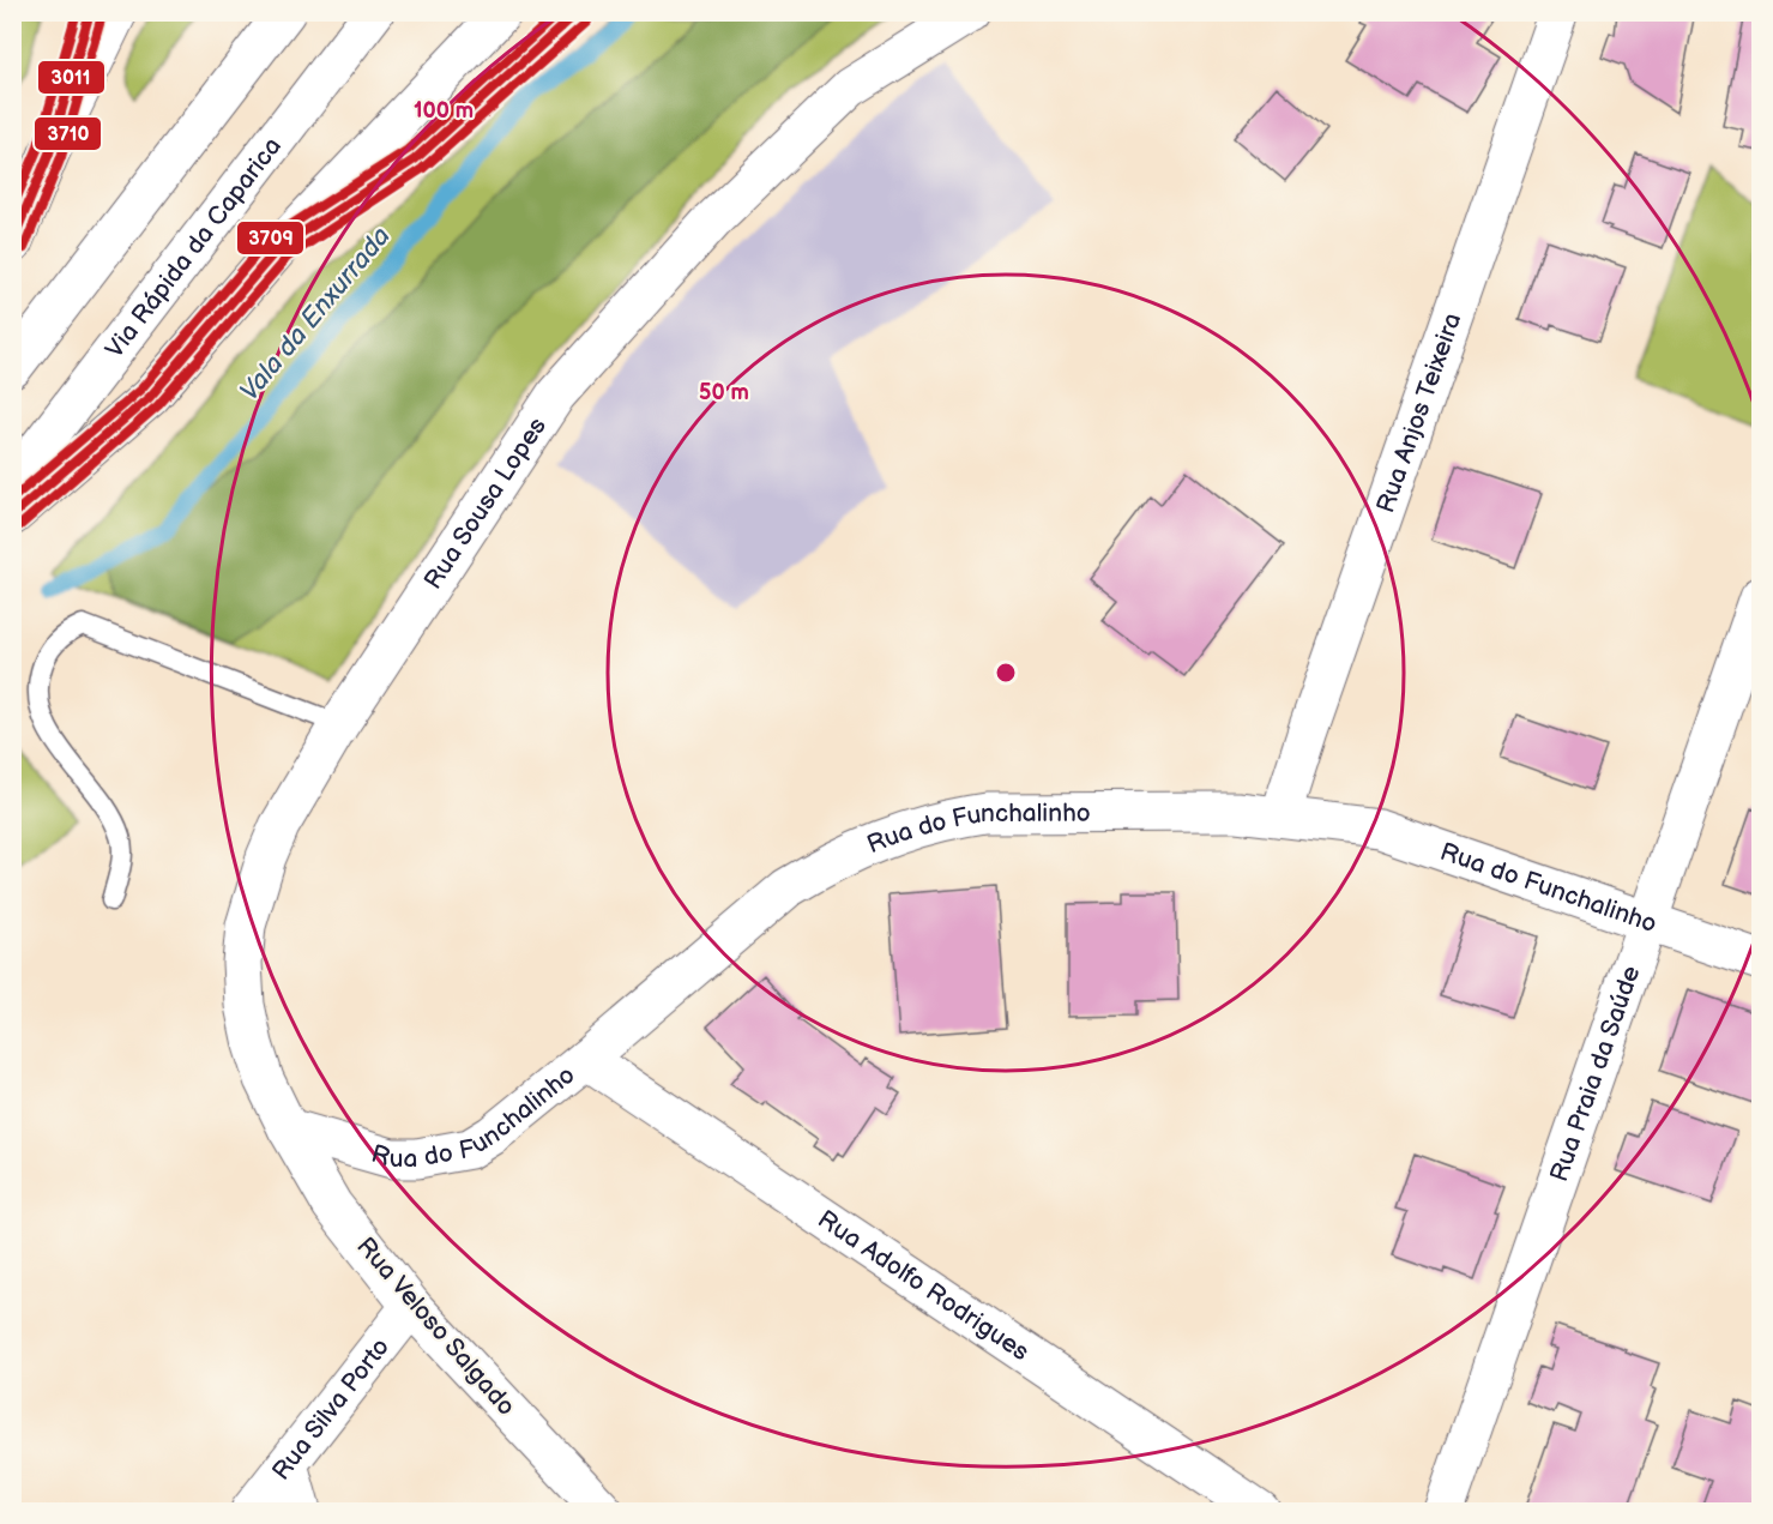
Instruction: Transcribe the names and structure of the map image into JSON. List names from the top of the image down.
{
  "streets": {
    "main road": [
      "Via Rápida da Caparica",
      "Rua Anjos Teixeira",
      "Rua Sousa Lopes",
      "Rua do Funchalinho",
      "Rua Praia da Saúde",
      "Rua Adolfo Rodrigues",
      "Rua Veloso Salgado",
      "Rua Silva Porto"
    ]
  },
  "crossings": [
    ["Rua Anjos Teixeira", "Rua do Funchalinho"],
    ["Rua Sousa Lopes", "Rua do Funchalinho"],
    ["Rua Sousa Lopes", "Rua Veloso Salgado"],
    ["Rua do Funchalinho", "Rua Praia da Saúde"],
    ["Rua do Funchalinho", "Rua Adolfo Rodrigues"],
    ["Rua do Funchalinho", "Rua Veloso Salgado"],
    ["Rua Veloso Salgado", "Rua Silva Porto"]
  ],
  "water": ["Vala da Enxurrada"],
  "lines": ["transit line 3011", "transit line 3709", "transit line 3710"],
  "rings": ["100 m", "50 m"]
}
